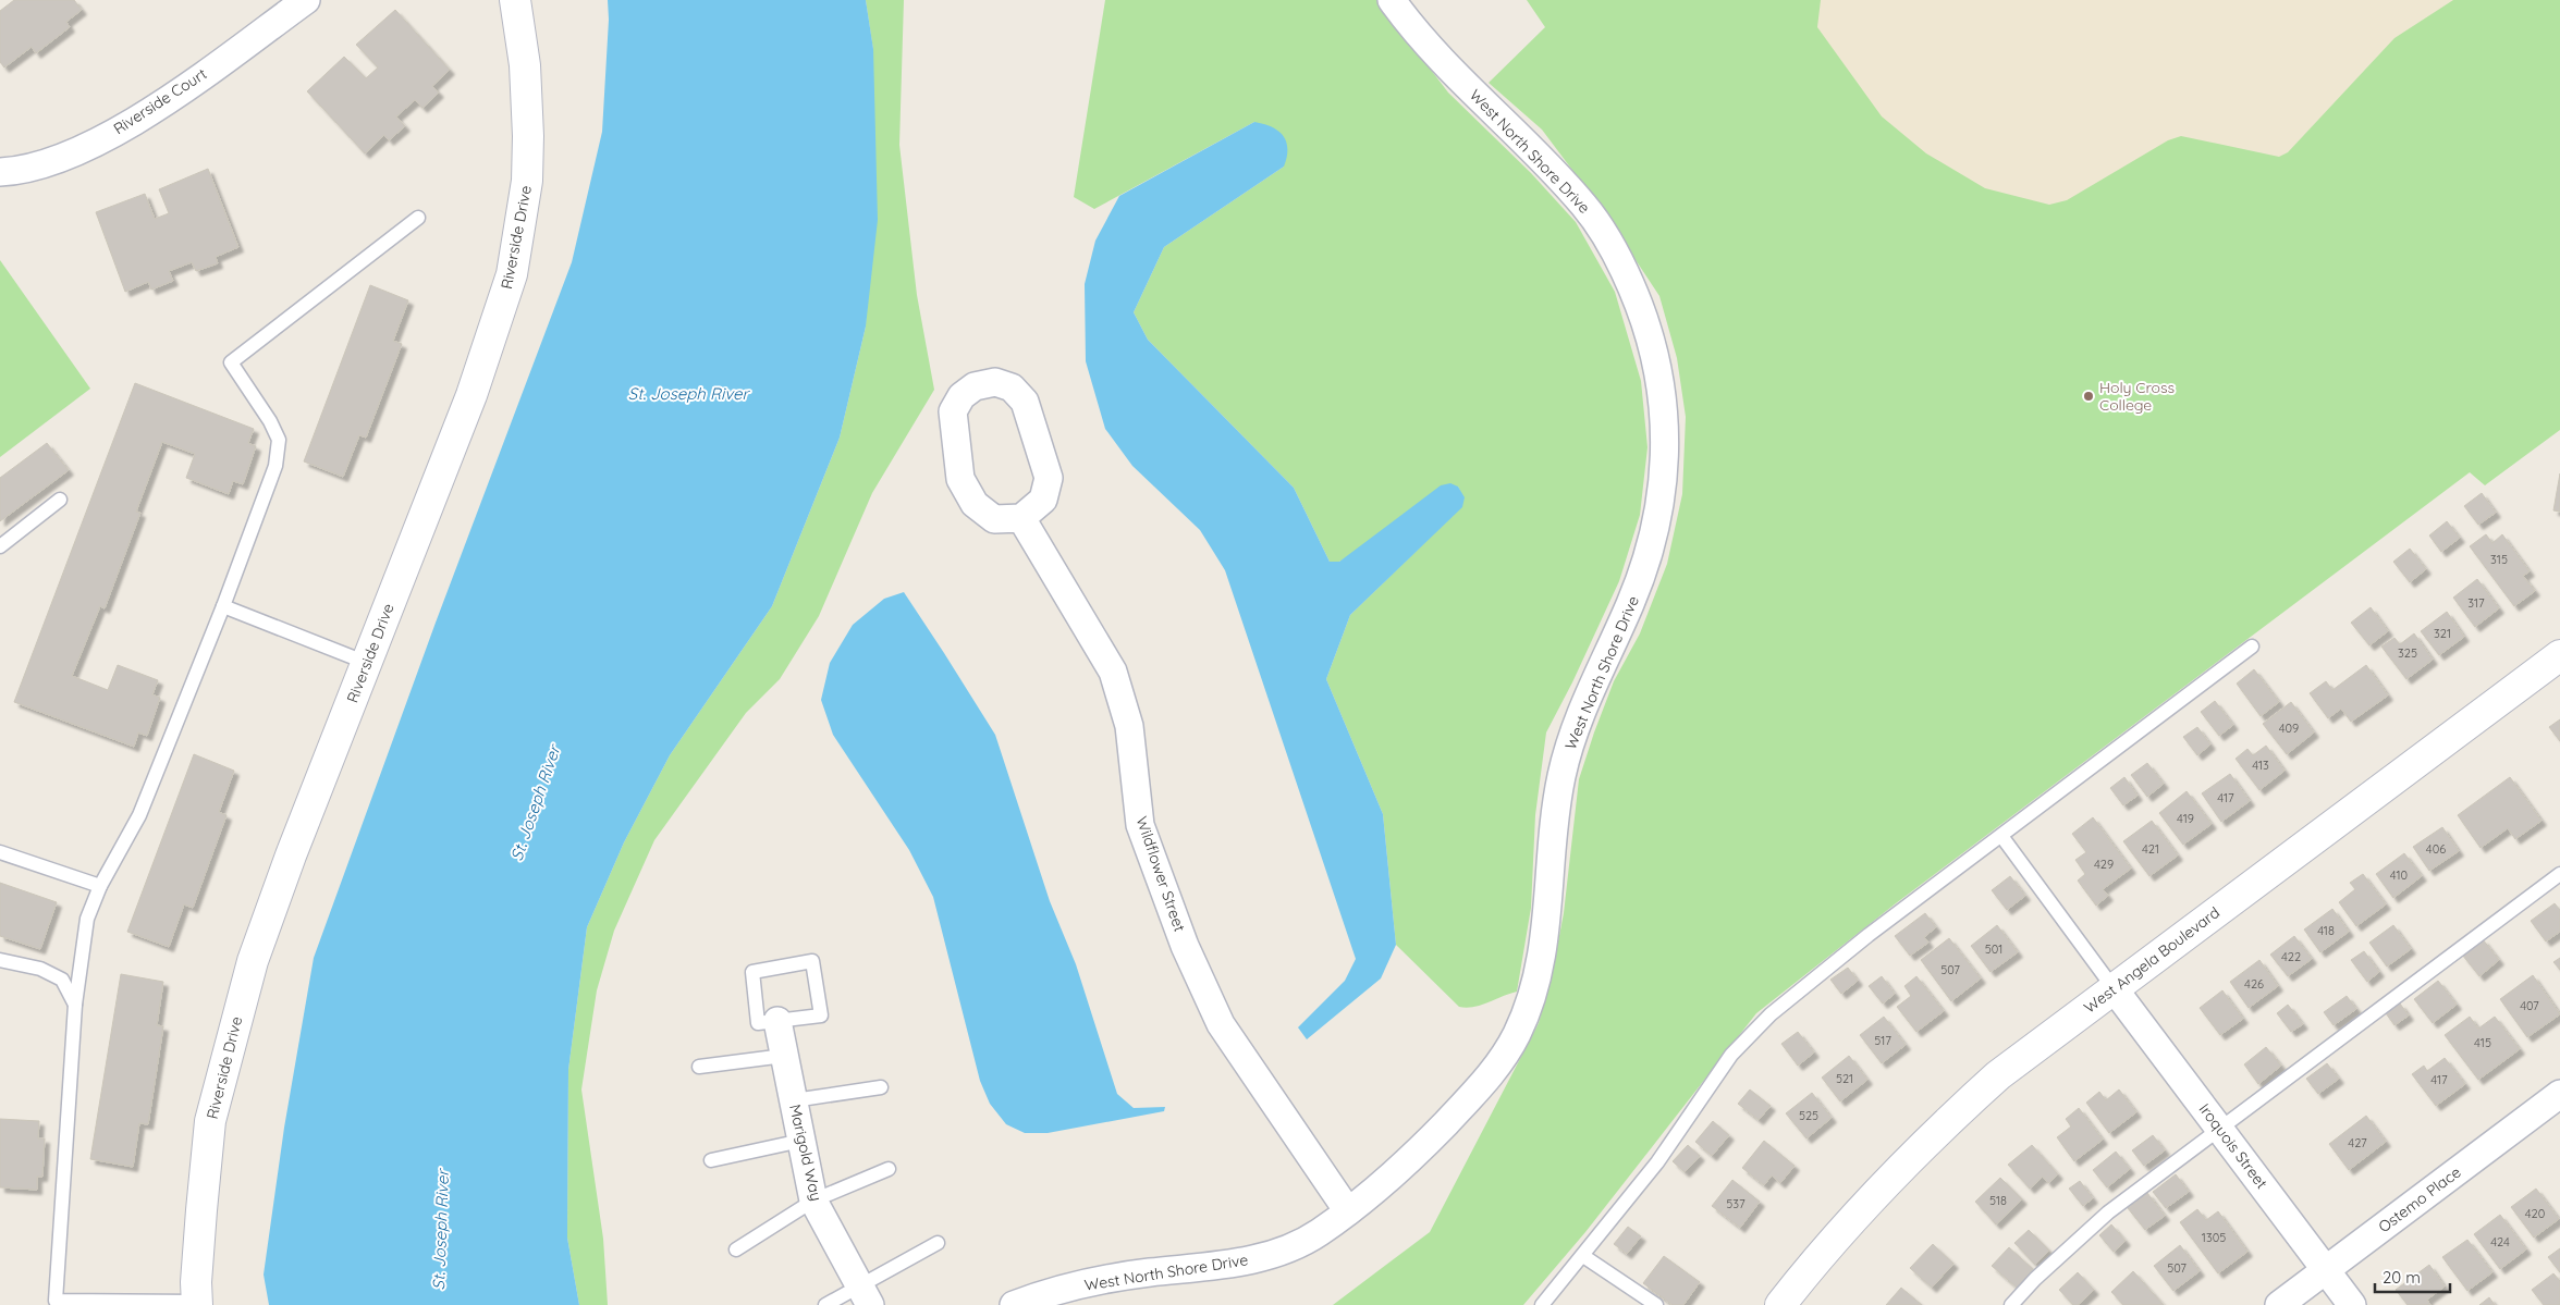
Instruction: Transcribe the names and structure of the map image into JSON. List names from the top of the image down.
{
  "streets": {
    "street": [
      "Riverside Court",
      "West North Shore Drive",
      "Riverside Drive",
      "Wildflower Street",
      "West Angela Boulevard",
      "Iroquois Street",
      "Marigold Way",
      "Ostemo Place"
    ]
  },
  "crossings": [
    ["West North Shore Drive", "Wildflower Street"],
    ["West Angela Boulevard", "Iroquois Street"],
    ["Iroquois Street", "Ostemo Place"]
  ],
  "water": ["St. Joseph River"],
  "places": ["Holy Cross College"],
  "house_numbers": [
    "315",
    "317",
    "321",
    "325",
    "409",
    "413",
    "417",
    "419",
    "421",
    "406",
    "429",
    "410",
    "418",
    "501",
    "422",
    "507",
    "426",
    "407",
    "517",
    "415",
    "521",
    "417",
    "525",
    "427",
    "518",
    "537",
    "420",
    "1305",
    "424",
    "507"
  ],
  "scale_bar": "20 m"
}
